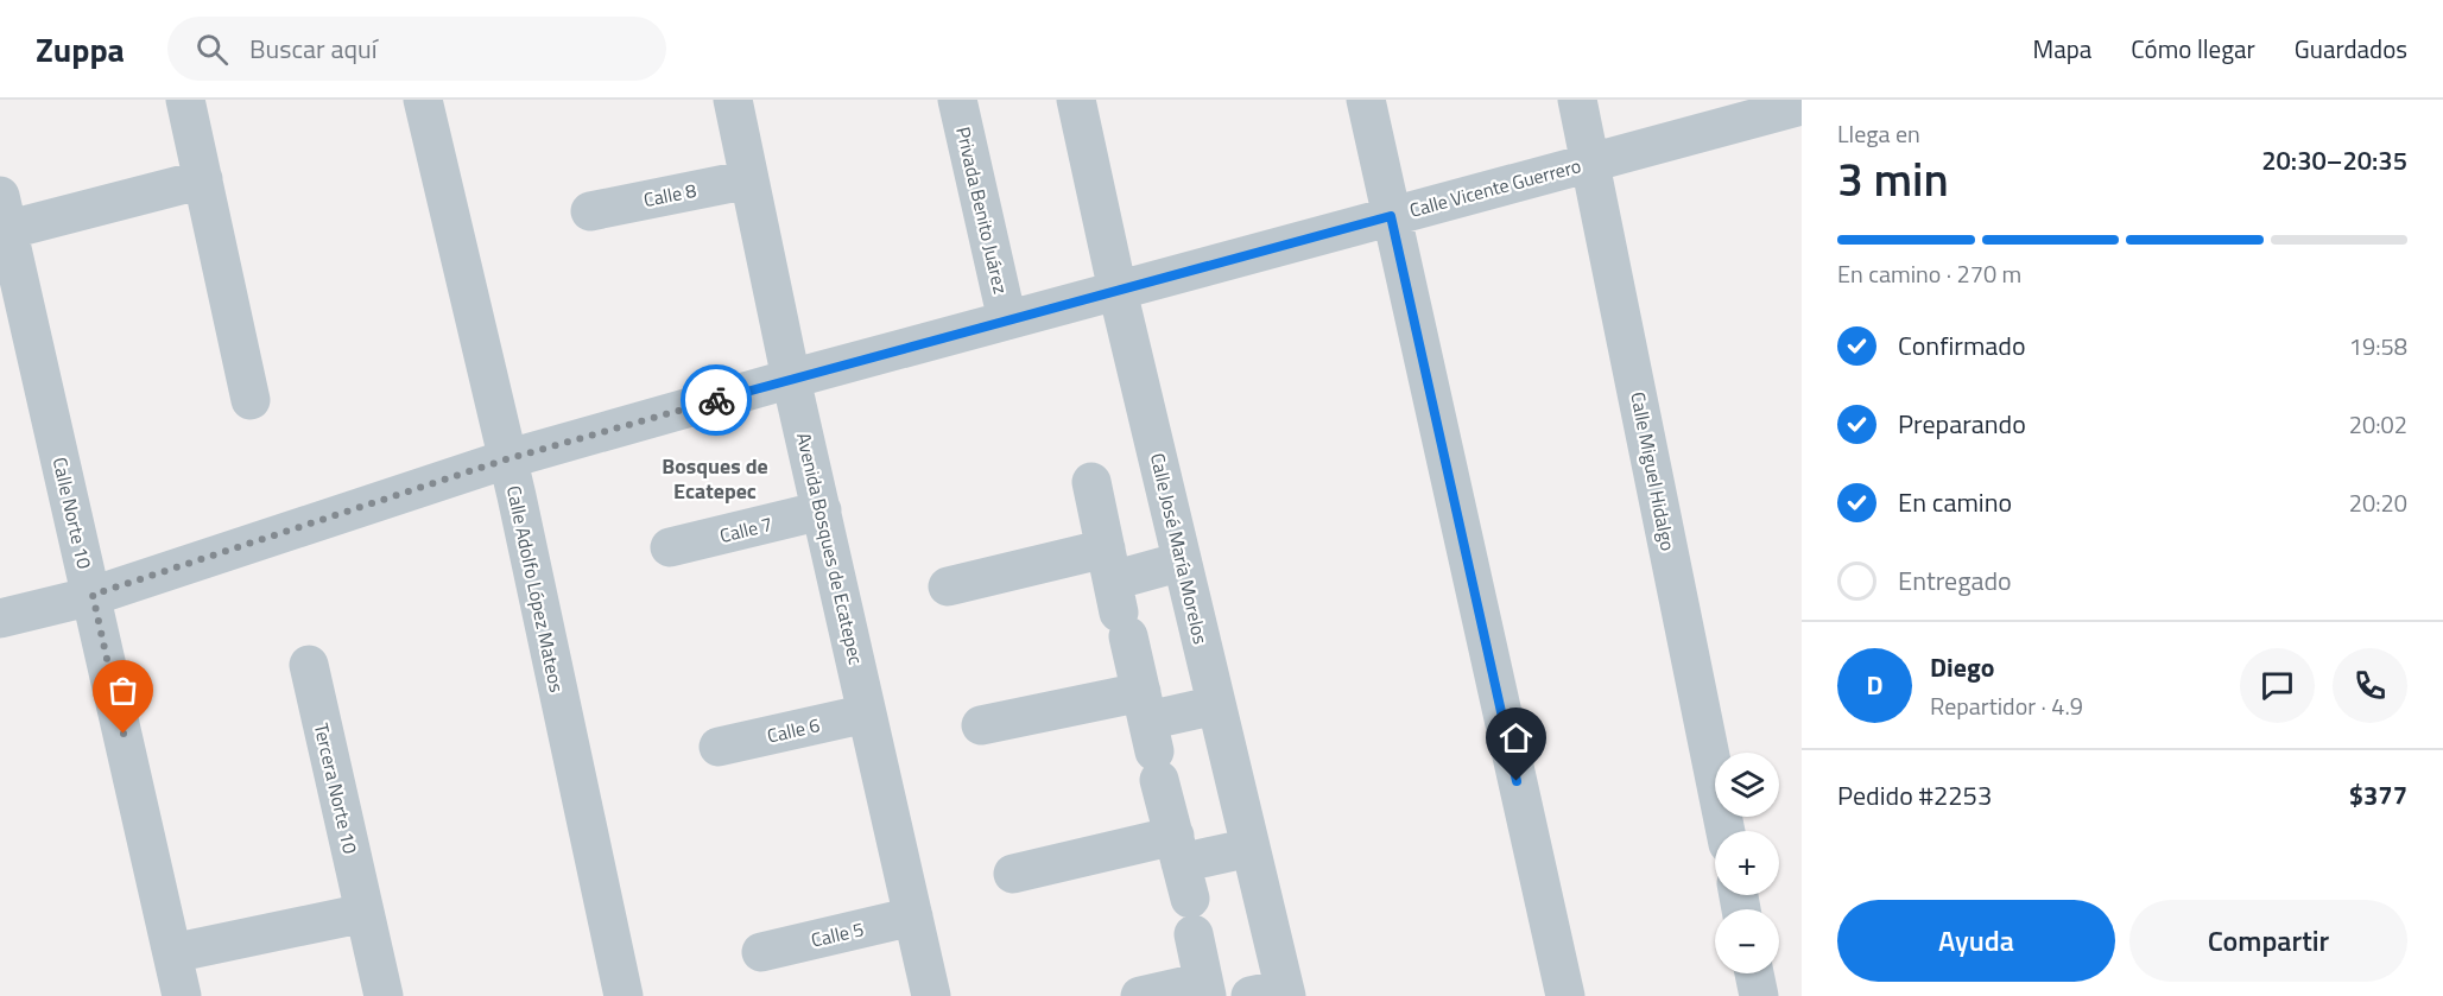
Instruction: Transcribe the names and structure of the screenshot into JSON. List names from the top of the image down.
{
  "streets": {
    "street": [
      "Calle Vicente Guerrero",
      "Calle 8",
      "Privada Benito Juárez",
      "Calle Miguel Hidalgo",
      "Calle Norte 10",
      "Calle 7",
      "Avenida Bosques de Ecatepec",
      "Calle José María Morelos",
      "Calle Adolfo López Mateos",
      "Calle 6",
      "Tercera Norte 10",
      "Calle 5"
    ]
  },
  "crossings": [
    ["Calle Vicente Guerrero", "Privada Benito Juárez"],
    ["Calle Vicente Guerrero", "Calle Miguel Hidalgo"],
    ["Calle Vicente Guerrero", "Calle Norte 10"],
    ["Calle Vicente Guerrero", "Avenida Bosques de Ecatepec"],
    ["Calle Vicente Guerrero", "Calle José María Morelos"],
    ["Calle Vicente Guerrero", "Calle Adolfo López Mateos"],
    ["Calle 8", "Avenida Bosques de Ecatepec"],
    ["Calle 7", "Avenida Bosques de Ecatepec"],
    ["Avenida Bosques de Ecatepec", "Calle 6"],
    ["Avenida Bosques de Ecatepec", "Calle 5"]
  ],
  "districts": ["Bosques de Ecatepec"],
  "page": {
    "header": "Zuppa",
    "search": "Buscar aquí",
    "nav": ["Mapa", "Cómo llegar", "Guardados"],
    "heading": ["3 min", "Llega en", "20:30–20:35"],
    "panel": [
      "Diego",
      "Repartidor · 4.9",
      "Pedido #2253",
      "$377"
    ],
    "bar": "En camino · 270 m",
    "list": [
      ["Confirmado", "19:58"],
      ["Preparando", "20:02"],
      ["En camino", "20:20"],
      "Entregado"
    ],
    "round": "D",
    "map_buttons": ["+", "−"],
    "buttons": ["Ayuda", "Compartir"]
  }
}
